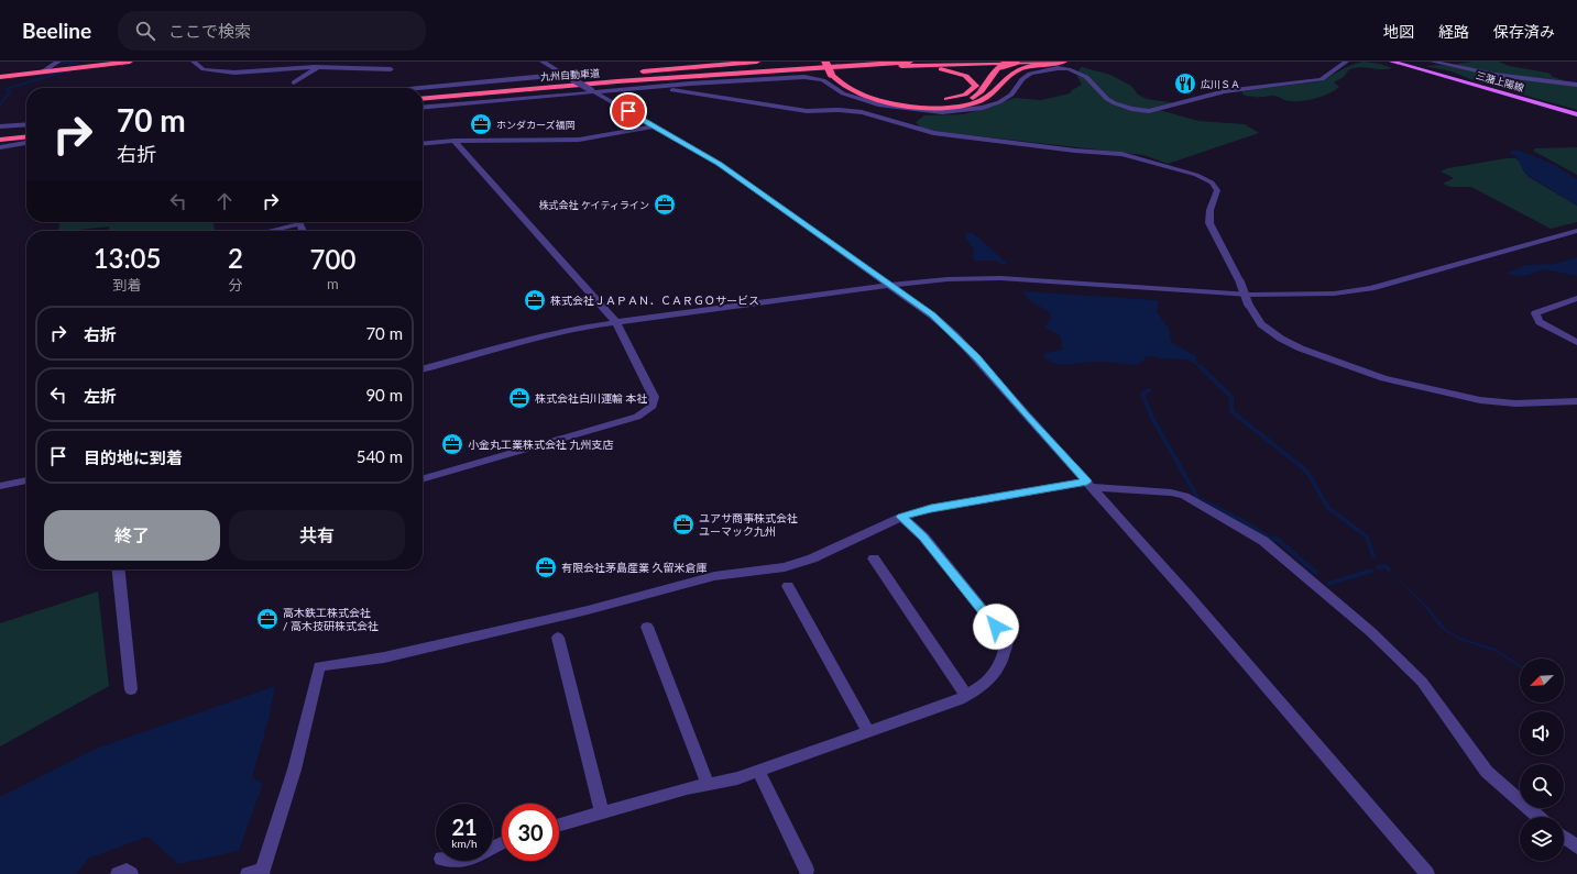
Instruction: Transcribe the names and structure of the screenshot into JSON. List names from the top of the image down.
{
  "streets": {
    "highway": ["九州自動車道"],
    "main road": ["三潴上陽線"]
  },
  "places": {
    "restaurant": ["広川ＳＡ"],
    "office": [
      "ホンダカーズ福岡",
      "株式会社 ケイティライン",
      "株式会社ＪＡＰＡＮ．ＣＡＲＧＯサービス",
      "株式会社白川運輸 本社",
      "小金丸工業株式会社 九州支店",
      "ユアサ商事株式会社 ユーマック九州",
      "有限会社茅島産業 久留米倉庫",
      "高木鉄工株式会社 / 高木技研株式会社"
    ]
  },
  "north": "bottom left",
  "page": {
    "header": "Beeline",
    "search": "ここで検索",
    "nav": ["地図", "経路", "保存済み"],
    "turn": ["70 m", "右折"],
    "eta": [
      "13:05",
      "到着",
      "2",
      "分",
      "700",
      "m"
    ],
    "list": [
      {
        "name": "右折",
        "value": "70 m"
      },
      {
        "name": "左折",
        "value": "90 m"
      },
      {
        "name": "目的地に到着",
        "value": "540 m"
      }
    ],
    "buttons": ["終了", "共有"],
    "speed": "21 km/h",
    "limit": "30"
  }
}
